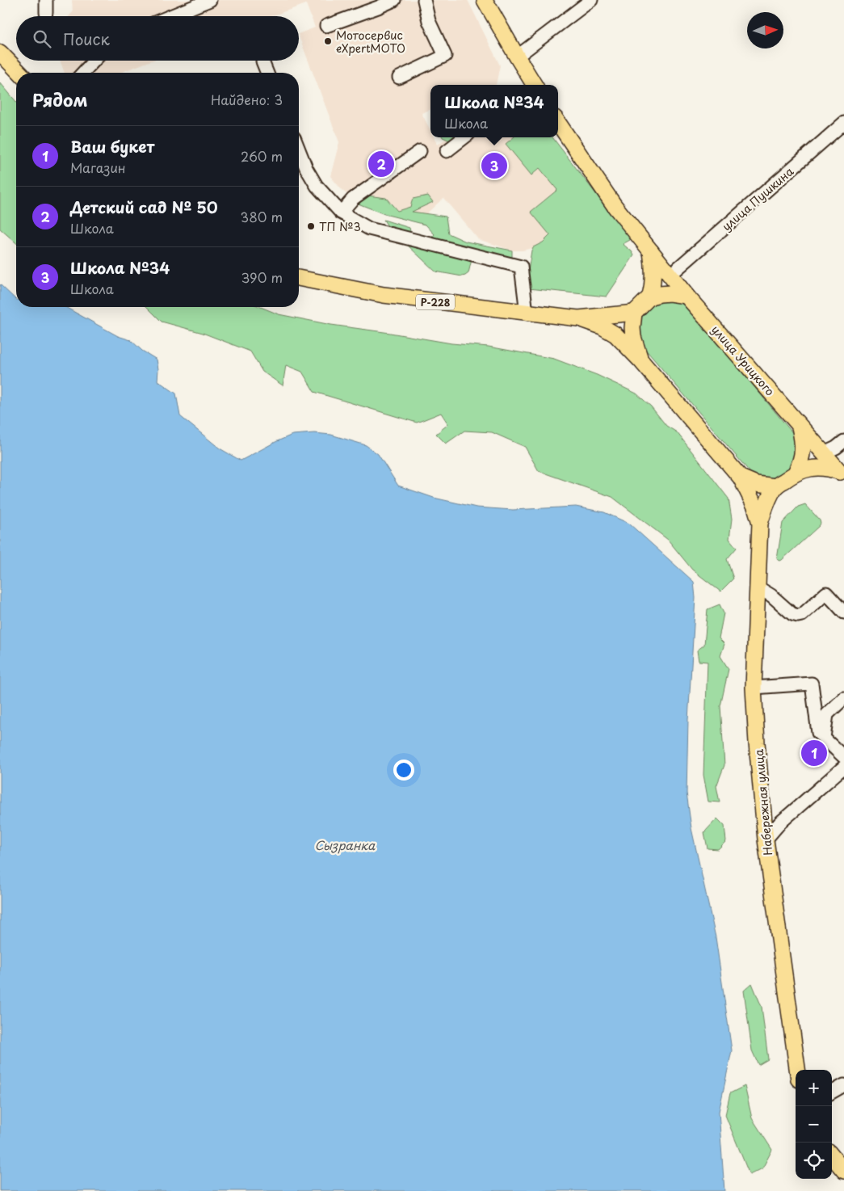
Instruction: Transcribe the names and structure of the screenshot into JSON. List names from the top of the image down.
{
  "streets": {
    "main road": ["Р-228", "улица Урицкого", "Набережная улица"],
    "street": ["улица Пушкина"]
  },
  "crossings": [
    ["улица Пушкина", "улица Урицкого"]
  ],
  "water": ["Сызранка"],
  "places": ["Мотосервис eXpertMOTO", "ТП №3"],
  "north": "right",
  "page": {
    "search": "Поиск",
    "heading": ["Рядом", "Найдено: 3"],
    "popup": ["Школа №34", "Школа"],
    "list": [
      {
        "mark": "1",
        "name": "Ваш букет",
        "note": "Магазин",
        "value": "260 m"
      },
      {
        "mark": "2",
        "name": "Детский сад № 50",
        "note": "Школа",
        "value": "380 m"
      },
      {
        "mark": "3",
        "name": "Школа №34",
        "note": "Школа",
        "value": "390 m"
      }
    ],
    "pins": ["2", "3", "1"],
    "map_buttons": ["+", "−"]
  }
}
